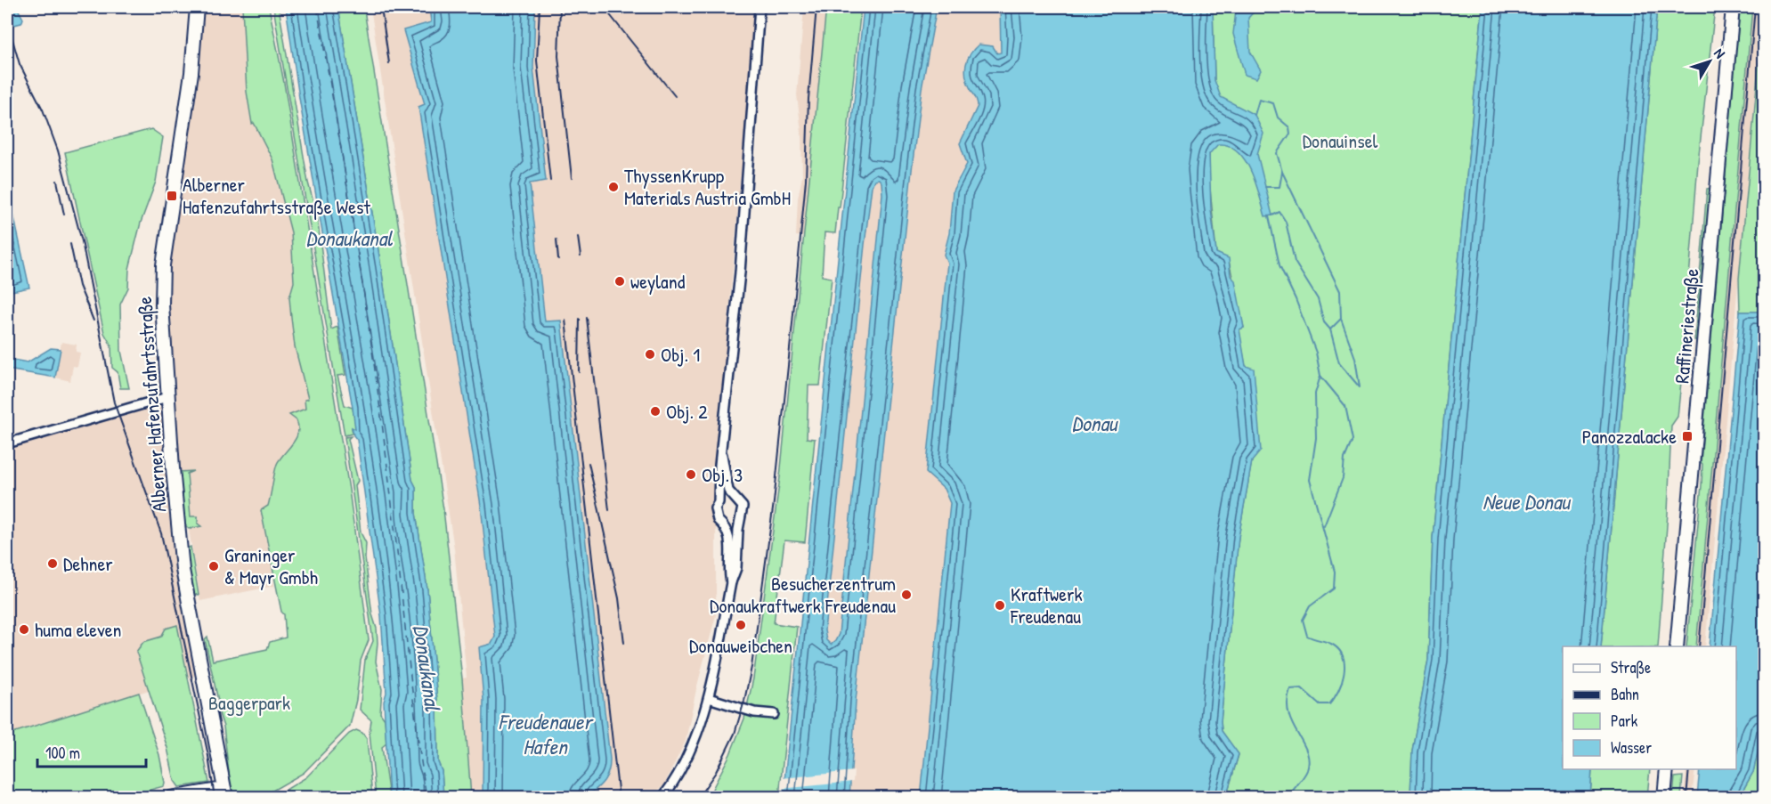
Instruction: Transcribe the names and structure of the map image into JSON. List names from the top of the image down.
{
  "streets": {
    "street": ["Raffineriestraße", "Alberner Hafenzufahrtsstraße"]
  },
  "water": [
    "Donaukanal",
    "Donau",
    "Neue Donau",
    "Freudenauer Hafen"
  ],
  "parks": ["Donauinsel", "Baggerpark"],
  "places": {
    "other": [
      "ThyssenKrupp Materials Austria GmbH",
      "weyland",
      "Obj. 1",
      "Obj. 2",
      "Obj. 3",
      "Dehner",
      "Graninger & Mayr Gmbh",
      "Besucherzentrum Donaukraftwerk Freudenau",
      "Kraftwerk Freudenau",
      "Donauweibchen",
      "huma eleven"
    ],
    "transit": ["Alberner Hafenzufahrtsstraße West", "Panozzalacke"]
  },
  "legend": [
    "Straße",
    "Bahn",
    "Park",
    "Wasser"
  ],
  "scale_bar": "100 m",
  "north": "top right"
}
